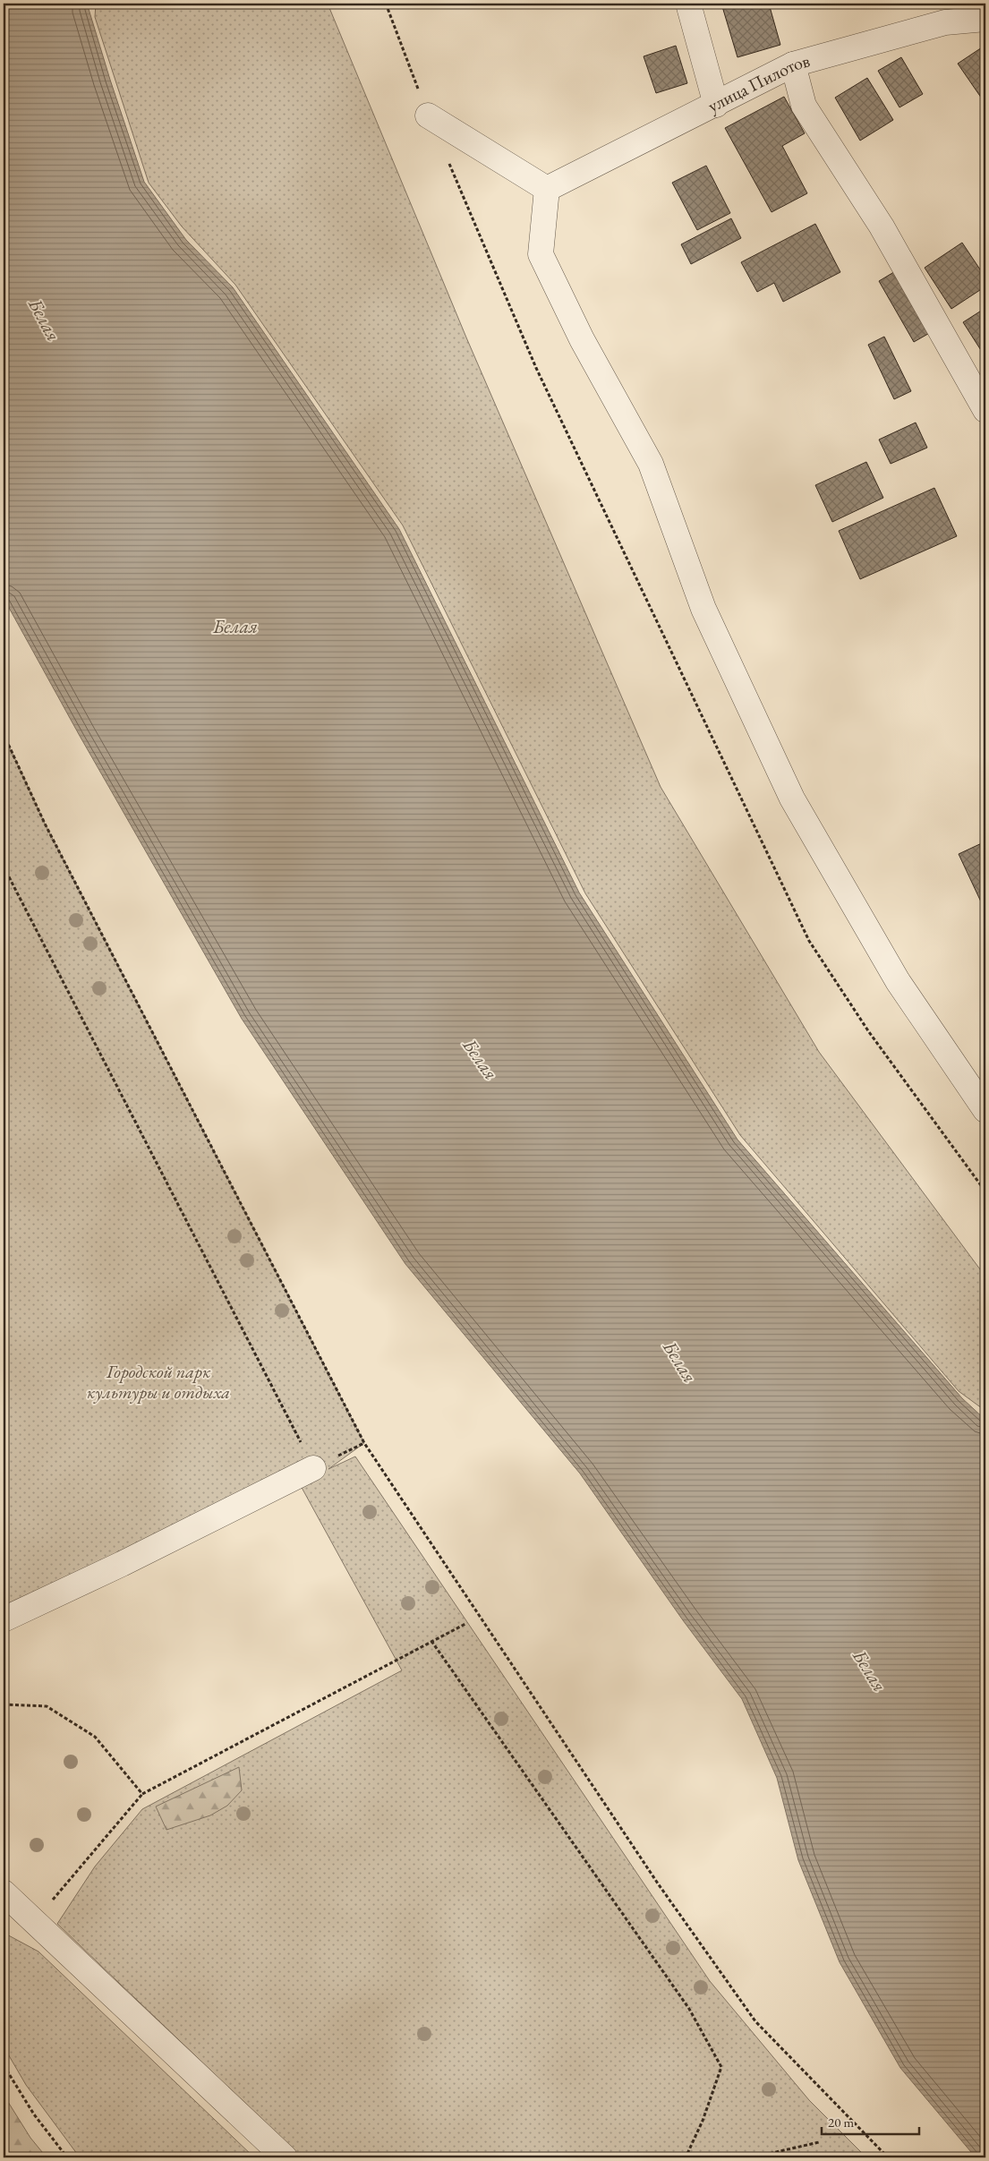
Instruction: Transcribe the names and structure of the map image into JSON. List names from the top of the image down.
{
  "streets": {
    "street": ["улица Пилотов"]
  },
  "water": ["Белая"],
  "parks": ["Городской парк культуры и отдыха"],
  "scale_bar": "20 m"
}
